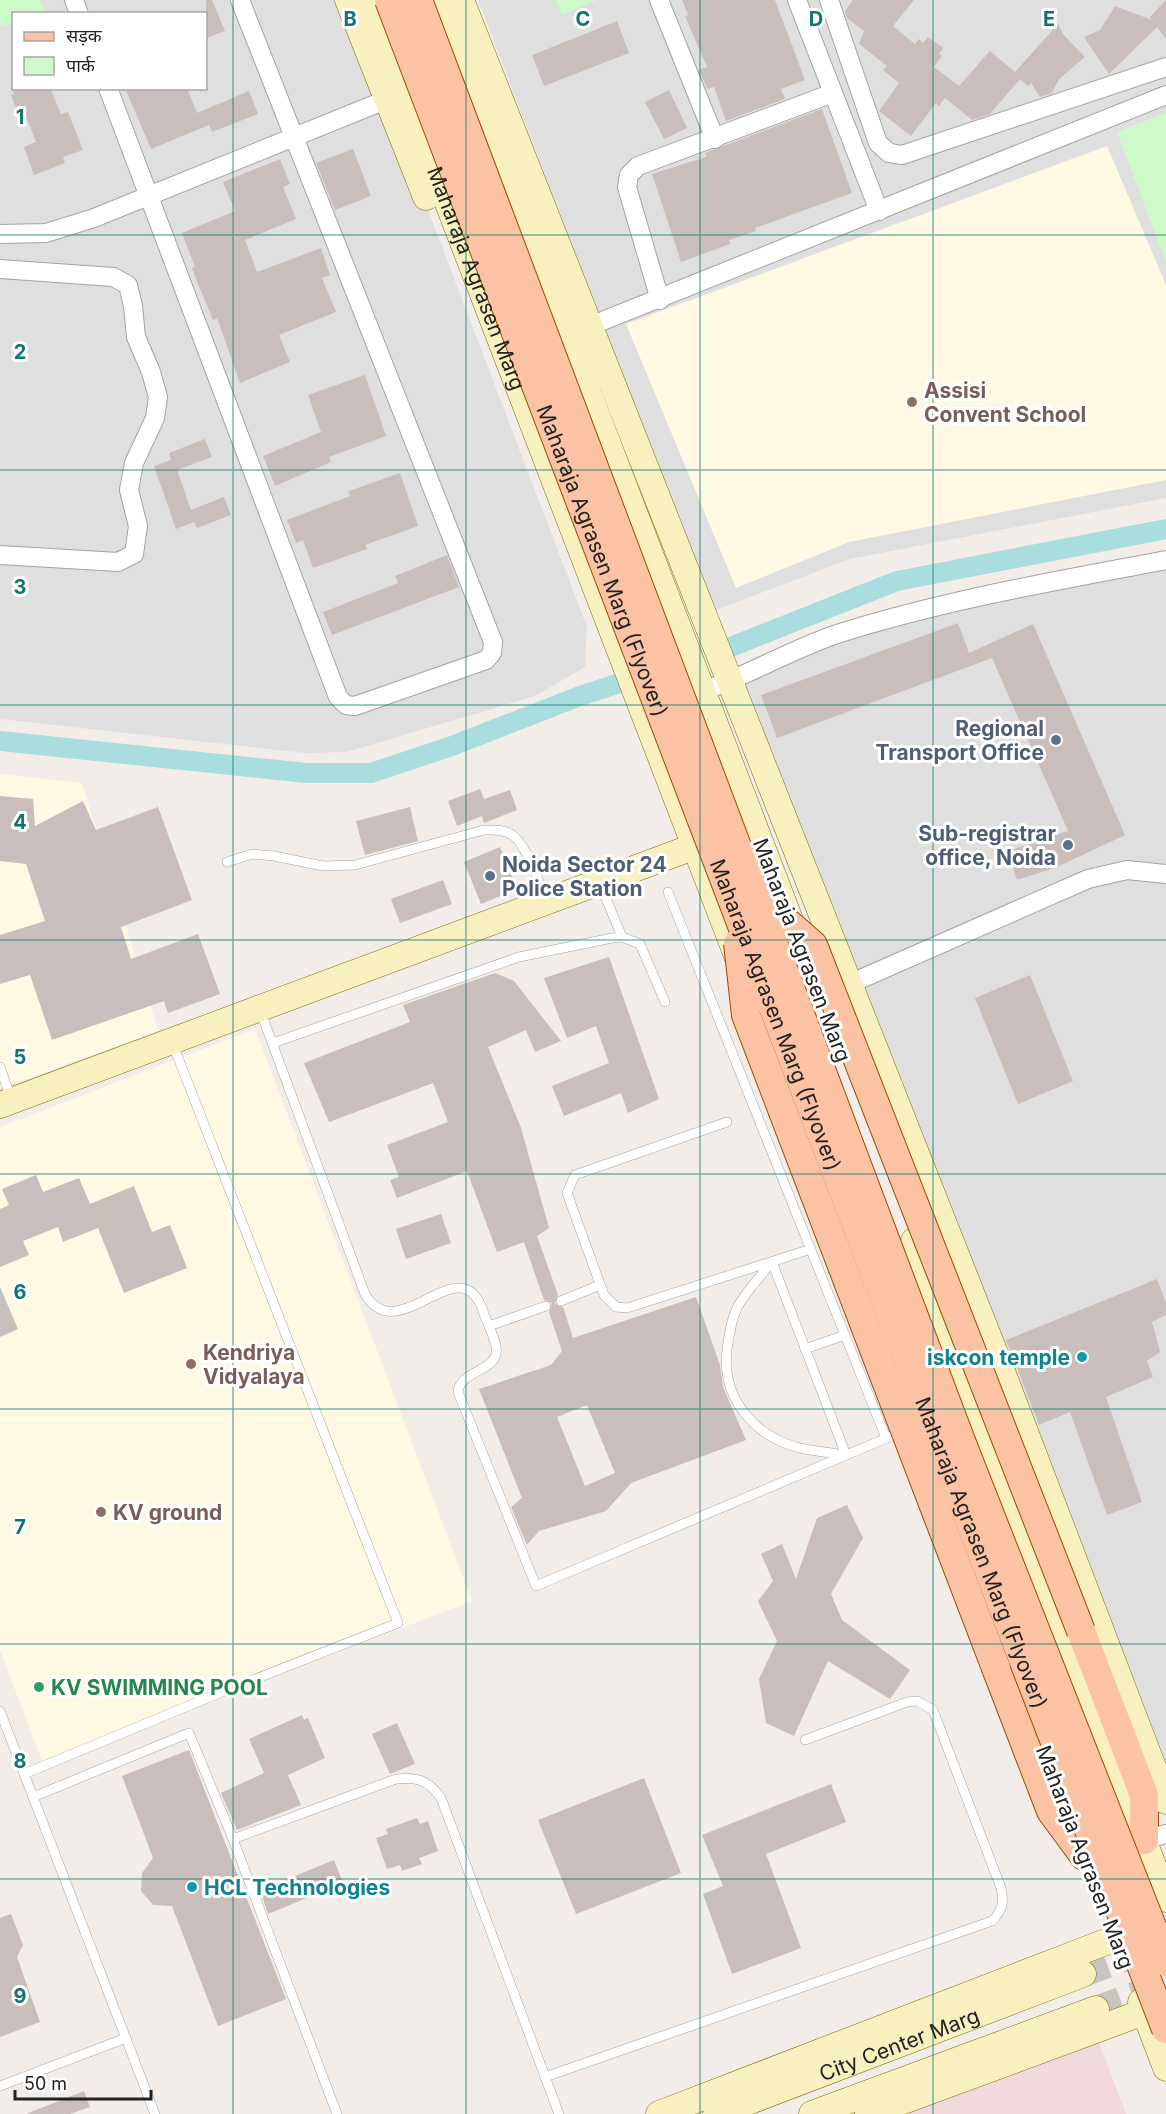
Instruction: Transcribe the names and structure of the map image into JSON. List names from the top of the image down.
{
  "streets": {
    "main road": ["Maharaja Agrasen Marg", "Maharaja Agrasen Marg (Flyover)", "City Center Marg"]
  },
  "crossings": [
    ["Maharaja Agrasen Marg", "Maharaja Agrasen Marg (Flyover)"]
  ],
  "places": [
    "Assisi Convent School",
    "Regional Transport Office",
    "Sub-registrar office, Noida",
    "Noida Sector 24 Police Station",
    "iskcon temple",
    "Kendriya Vidyalaya",
    "KV ground",
    "KV SWIMMING POOL",
    "HCL Technologies"
  ],
  "legend": ["सड़क", "पार्क"],
  "scale_bar": "50 m",
  "grid": {
    "columns": [
      "B",
      "C",
      "D",
      "E"
    ],
    "rows": [
      "1",
      "2",
      "3",
      "4",
      "5",
      "6",
      "7",
      "8",
      "9"
    ]
  }
}
